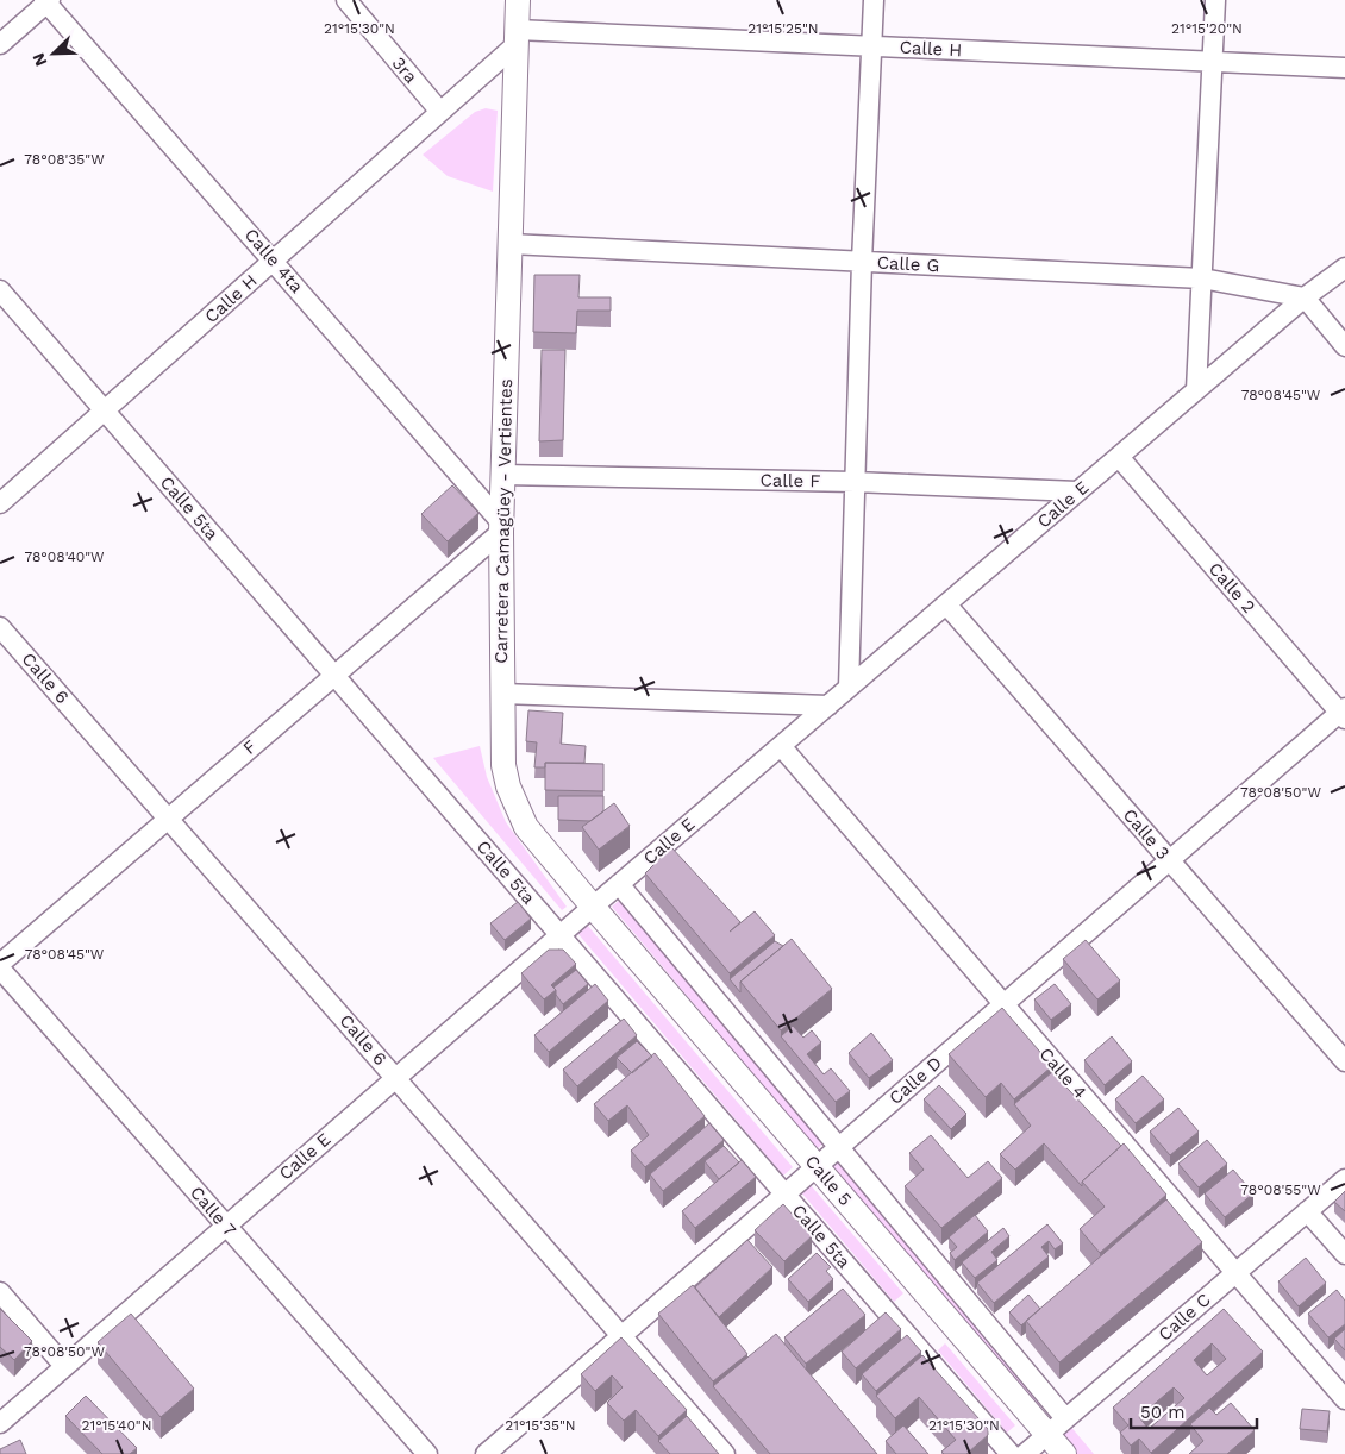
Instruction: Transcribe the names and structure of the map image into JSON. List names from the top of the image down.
{
  "streets": {
    "main road": ["Carretera Camagüey - Vertientes", "Calle 5"],
    "street": [
      "Calle H",
      "3ra",
      "Calle 4ta",
      "Calle G",
      "Calle F",
      "Calle E",
      "Calle 5ta",
      "Calle 2",
      "Calle 6",
      "F",
      "Calle 3",
      "Calle 4",
      "Calle D",
      "Calle 7",
      "Calle C"
    ]
  },
  "crossings": [
    ["Calle H", "3ra"],
    ["Calle H", "Calle 4ta"],
    ["Calle H", "Calle 5ta"],
    ["Calle H", "Carretera Camagüey - Vertientes"],
    ["Calle 4ta", "Carretera Camagüey - Vertientes"],
    ["Calle 4ta", "F"],
    ["Calle G", "Calle E"],
    ["Calle G", "Carretera Camagüey - Vertientes"],
    ["Calle F", "Calle E"],
    ["Calle F", "Carretera Camagüey - Vertientes"],
    ["Calle E", "Calle 5ta"],
    ["Calle E", "Carretera Camagüey - Vertientes"],
    ["Calle E", "Calle 2"],
    ["Calle E", "Calle 6"],
    ["Calle E", "Calle 3"],
    ["Calle E", "Calle 4"],
    ["Calle E", "Calle 5"],
    ["Calle E", "Calle 7"],
    ["Calle 5ta", "F"],
    ["Calle 5ta", "Calle D"],
    ["Carretera Camagüey - Vertientes", "F"],
    ["Carretera Camagüey - Vertientes", "Calle 5"],
    ["Calle 2", "Calle D"],
    ["Calle 6", "F"],
    ["Calle 6", "Calle D"],
    ["Calle 3", "Calle D"],
    ["Calle 4", "Calle D"],
    ["Calle 4", "Calle C"],
    ["Calle D", "Calle 5"],
    ["Calle 5", "Calle C"]
  ],
  "scale_bar": "50 m",
  "north": "bottom left",
  "coordinates": [
    "21°15'30\"N",
    "21°15'25\"N",
    "21°15'20\"N",
    "78°08'35\"W",
    "78°08'45\"W",
    "78°08'40\"W",
    "78°08'50\"W",
    "78°08'55\"W",
    "21°15'40\"N",
    "21°15'35\"N"
  ]
}
